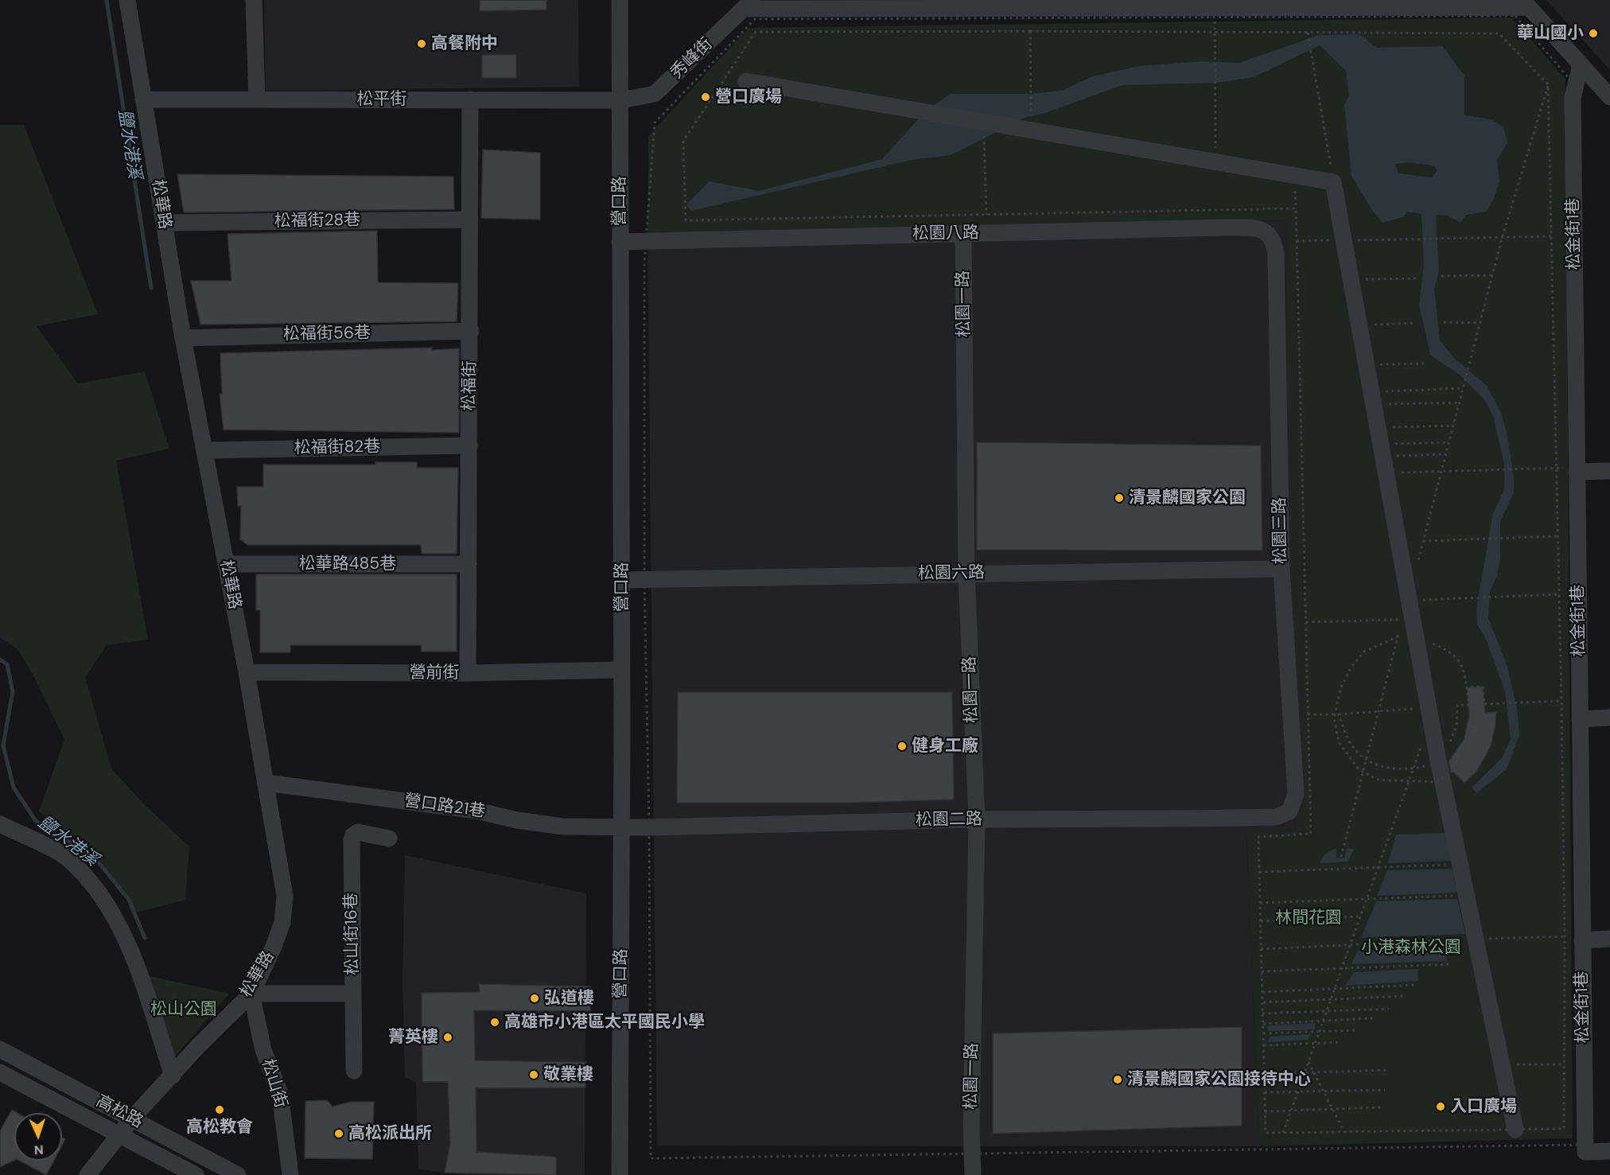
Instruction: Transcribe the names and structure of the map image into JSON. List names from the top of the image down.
{
  "streets": {
    "street": [
      "秀峰街",
      "松平街",
      "營口路",
      "松華路",
      "松福街28巷",
      "松園八路",
      "松金街1巷",
      "松園一路",
      "松福街56巷",
      "松福街",
      "松福街82巷",
      "松園三路",
      "松華路485巷",
      "松園六路",
      "營前街",
      "營口路21巷",
      "松園二路",
      "松山街16巷",
      "松山街",
      "高松路"
    ]
  },
  "crossings": [
    ["秀峰街", "松平街"],
    ["秀峰街", "營口路"],
    ["松平街", "營口路"],
    ["松平街", "松華路"],
    ["松平街", "松福街"],
    ["營口路", "松園八路"],
    ["營口路", "松園六路"],
    ["營口路", "營前街"],
    ["營口路", "營口路21巷"],
    ["營口路", "松園二路"],
    ["松華路", "松福街28巷"],
    ["松華路", "松福街56巷"],
    ["松華路", "松福街82巷"],
    ["松華路", "松華路485巷"],
    ["松華路", "營前街"],
    ["松華路", "營口路21巷"],
    ["松華路", "松山街"],
    ["松華路", "高松路"],
    ["松福街28巷", "松福街"],
    ["松園八路", "松園一路"],
    ["松園八路", "松園三路"],
    ["松園一路", "松園六路"],
    ["松園一路", "松園二路"],
    ["松福街56巷", "松福街"],
    ["松福街", "松福街82巷"],
    ["松福街", "松華路485巷"],
    ["松福街", "營前街"],
    ["松園三路", "松園六路"],
    ["松園三路", "松園二路"],
    ["營口路21巷", "松園二路"]
  ],
  "water": ["鹽水港溪"],
  "parks": ["林間花園", "小港森林公園", "松山公園"],
  "places": [
    "華山國小",
    "高餐附中",
    "營口廣場",
    "清景麟國家公園",
    "健身工廠",
    "弘道樓",
    "高雄市小港區太平國民小學",
    "菁英樓",
    "敬業樓",
    "清景麟國家公園接待中心",
    "入口廣場",
    "高松教會",
    "高松派出所"
  ],
  "north": "bottom"
}
